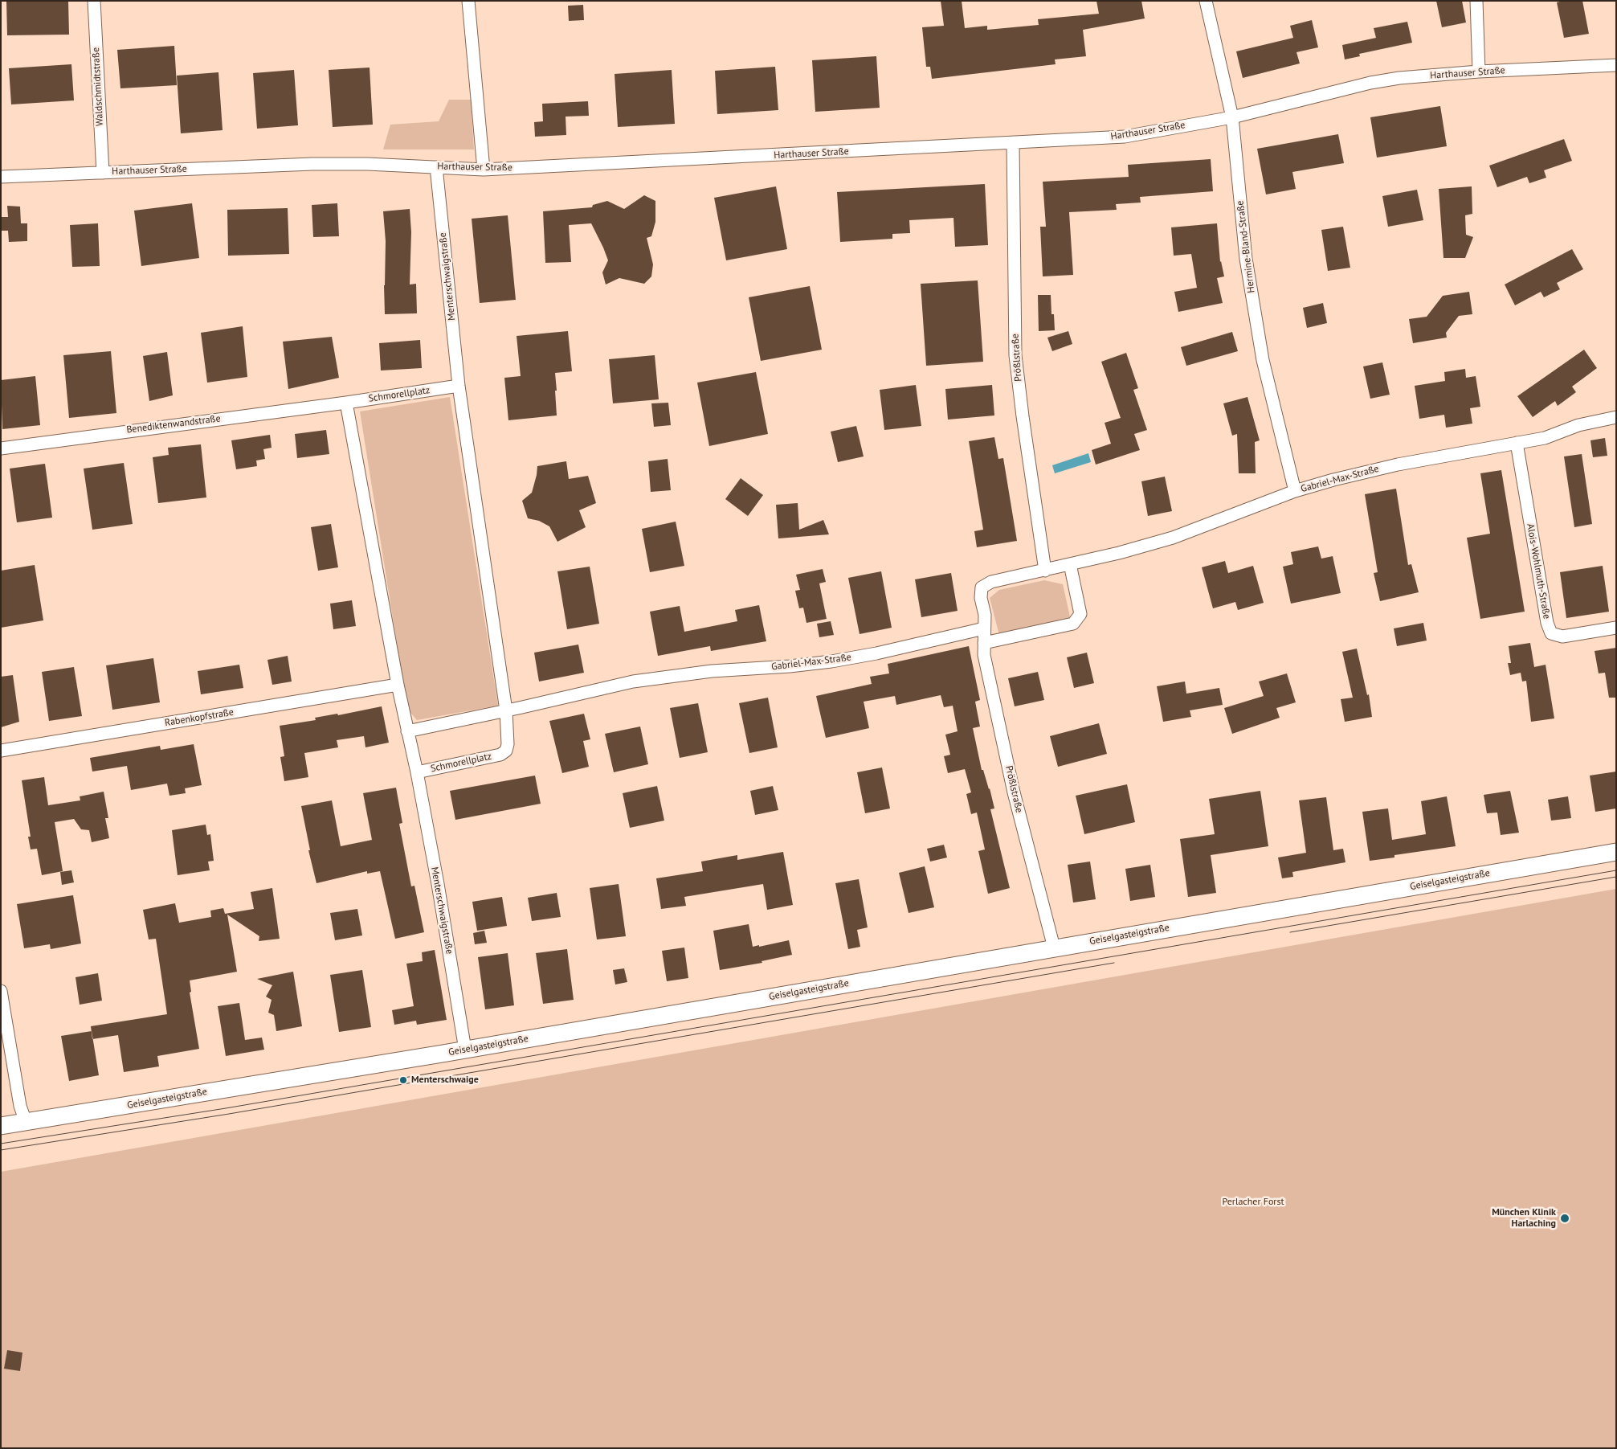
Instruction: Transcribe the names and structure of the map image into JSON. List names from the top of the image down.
{
  "streets": {
    "main road": ["Geiselgasteigstraße"],
    "street": [
      "Harthauser Straße",
      "Waldschmidtstraße",
      "Hermine-Bland-Straße",
      "Menterschwaigstraße",
      "Prößlstraße",
      "Schmorellplatz",
      "Benediktenwandstraße",
      "Gabriel-Max-Straße",
      "Alois-Wohlmuth-Straße",
      "Rabenkopfstraße"
    ]
  },
  "crossings": [
    ["Harthauser Straße", "Waldschmidtstraße"],
    ["Harthauser Straße", "Hermine-Bland-Straße"],
    ["Harthauser Straße", "Menterschwaigstraße"],
    ["Harthauser Straße", "Prößlstraße"],
    ["Hermine-Bland-Straße", "Gabriel-Max-Straße"],
    ["Menterschwaigstraße", "Schmorellplatz"],
    ["Menterschwaigstraße", "Geiselgasteigstraße"],
    ["Prößlstraße", "Gabriel-Max-Straße"],
    ["Prößlstraße", "Geiselgasteigstraße"],
    ["Schmorellplatz", "Benediktenwandstraße"],
    ["Schmorellplatz", "Gabriel-Max-Straße"],
    ["Schmorellplatz", "Rabenkopfstraße"],
    ["Gabriel-Max-Straße", "Alois-Wohlmuth-Straße"]
  ],
  "parks": ["Perlacher Forst"],
  "places": ["Menterschwaige", "München Klinik Harlaching"]
}
